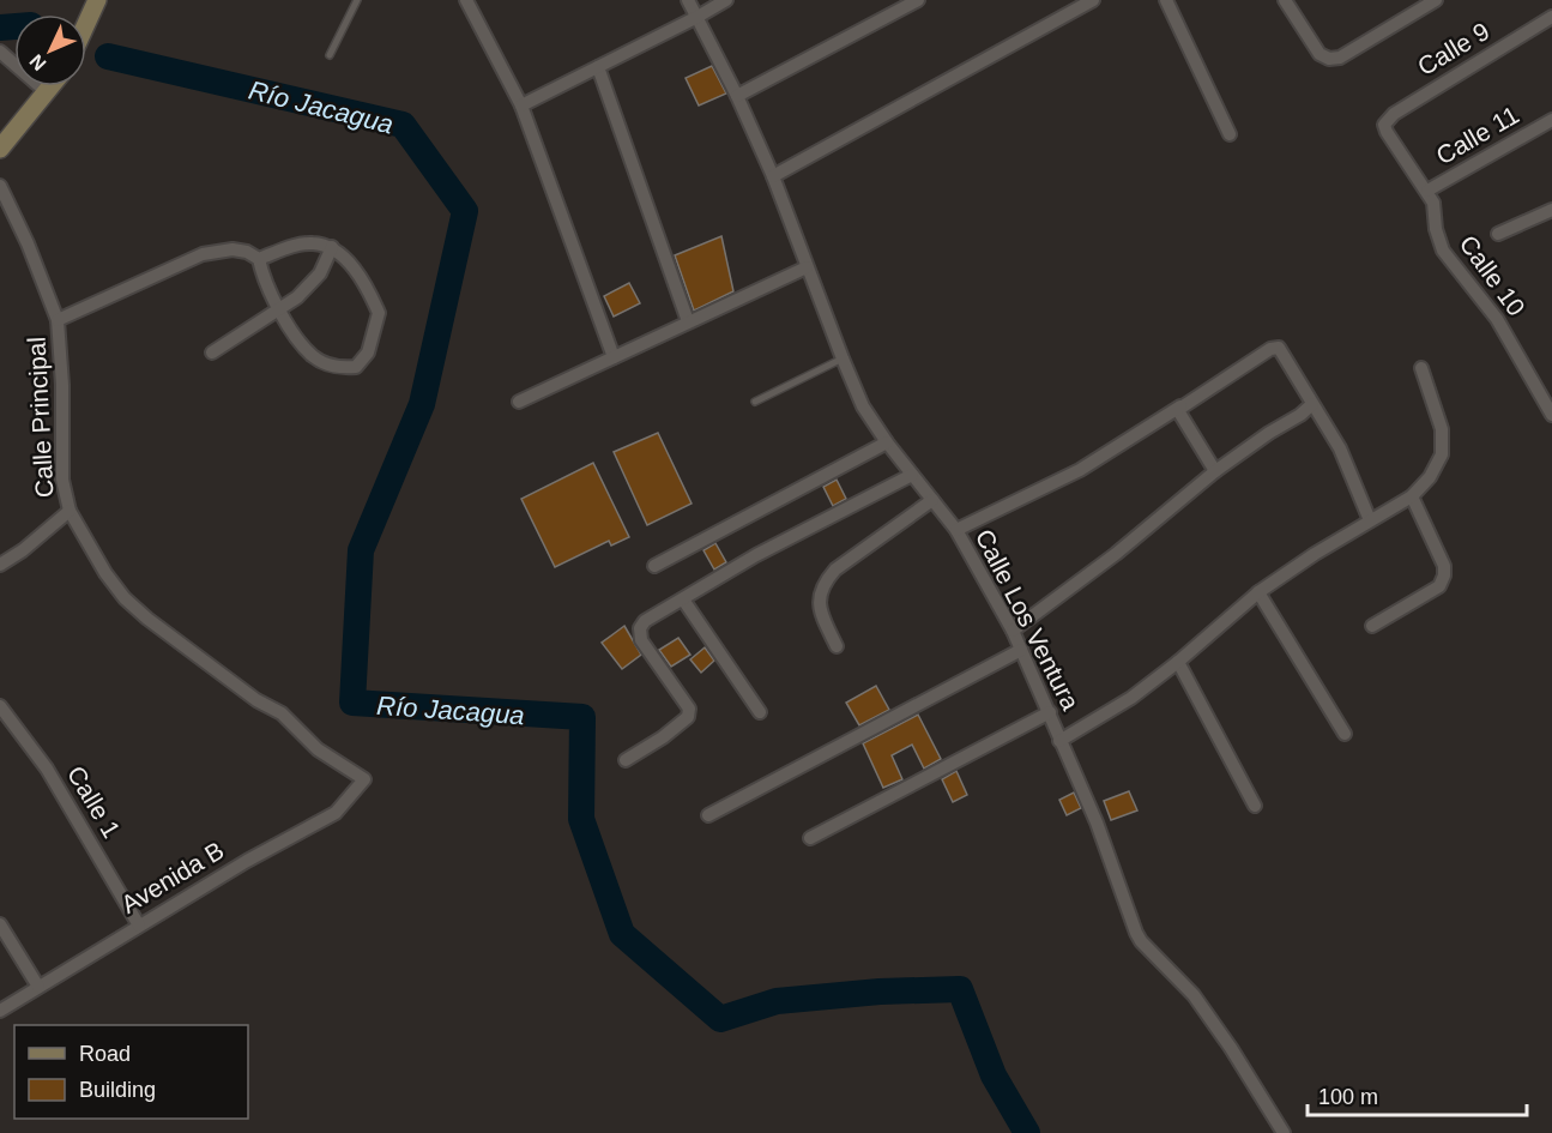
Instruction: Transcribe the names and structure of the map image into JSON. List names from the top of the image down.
{
  "streets": {
    "street": [
      "Calle 9",
      "Calle 11",
      "Calle 10",
      "Calle Principal",
      "Calle Los Ventura",
      "Calle 1",
      "Avenida B"
    ]
  },
  "crossings": [
    ["Calle 9", "Calle 10"],
    ["Calle 11", "Calle 10"],
    ["Calle Principal", "Avenida B"],
    ["Calle 1", "Avenida B"]
  ],
  "water": ["Río Jacagua"],
  "legend": ["Road", "Building"],
  "scale_bar": "100 m",
  "north": "bottom left"
}
